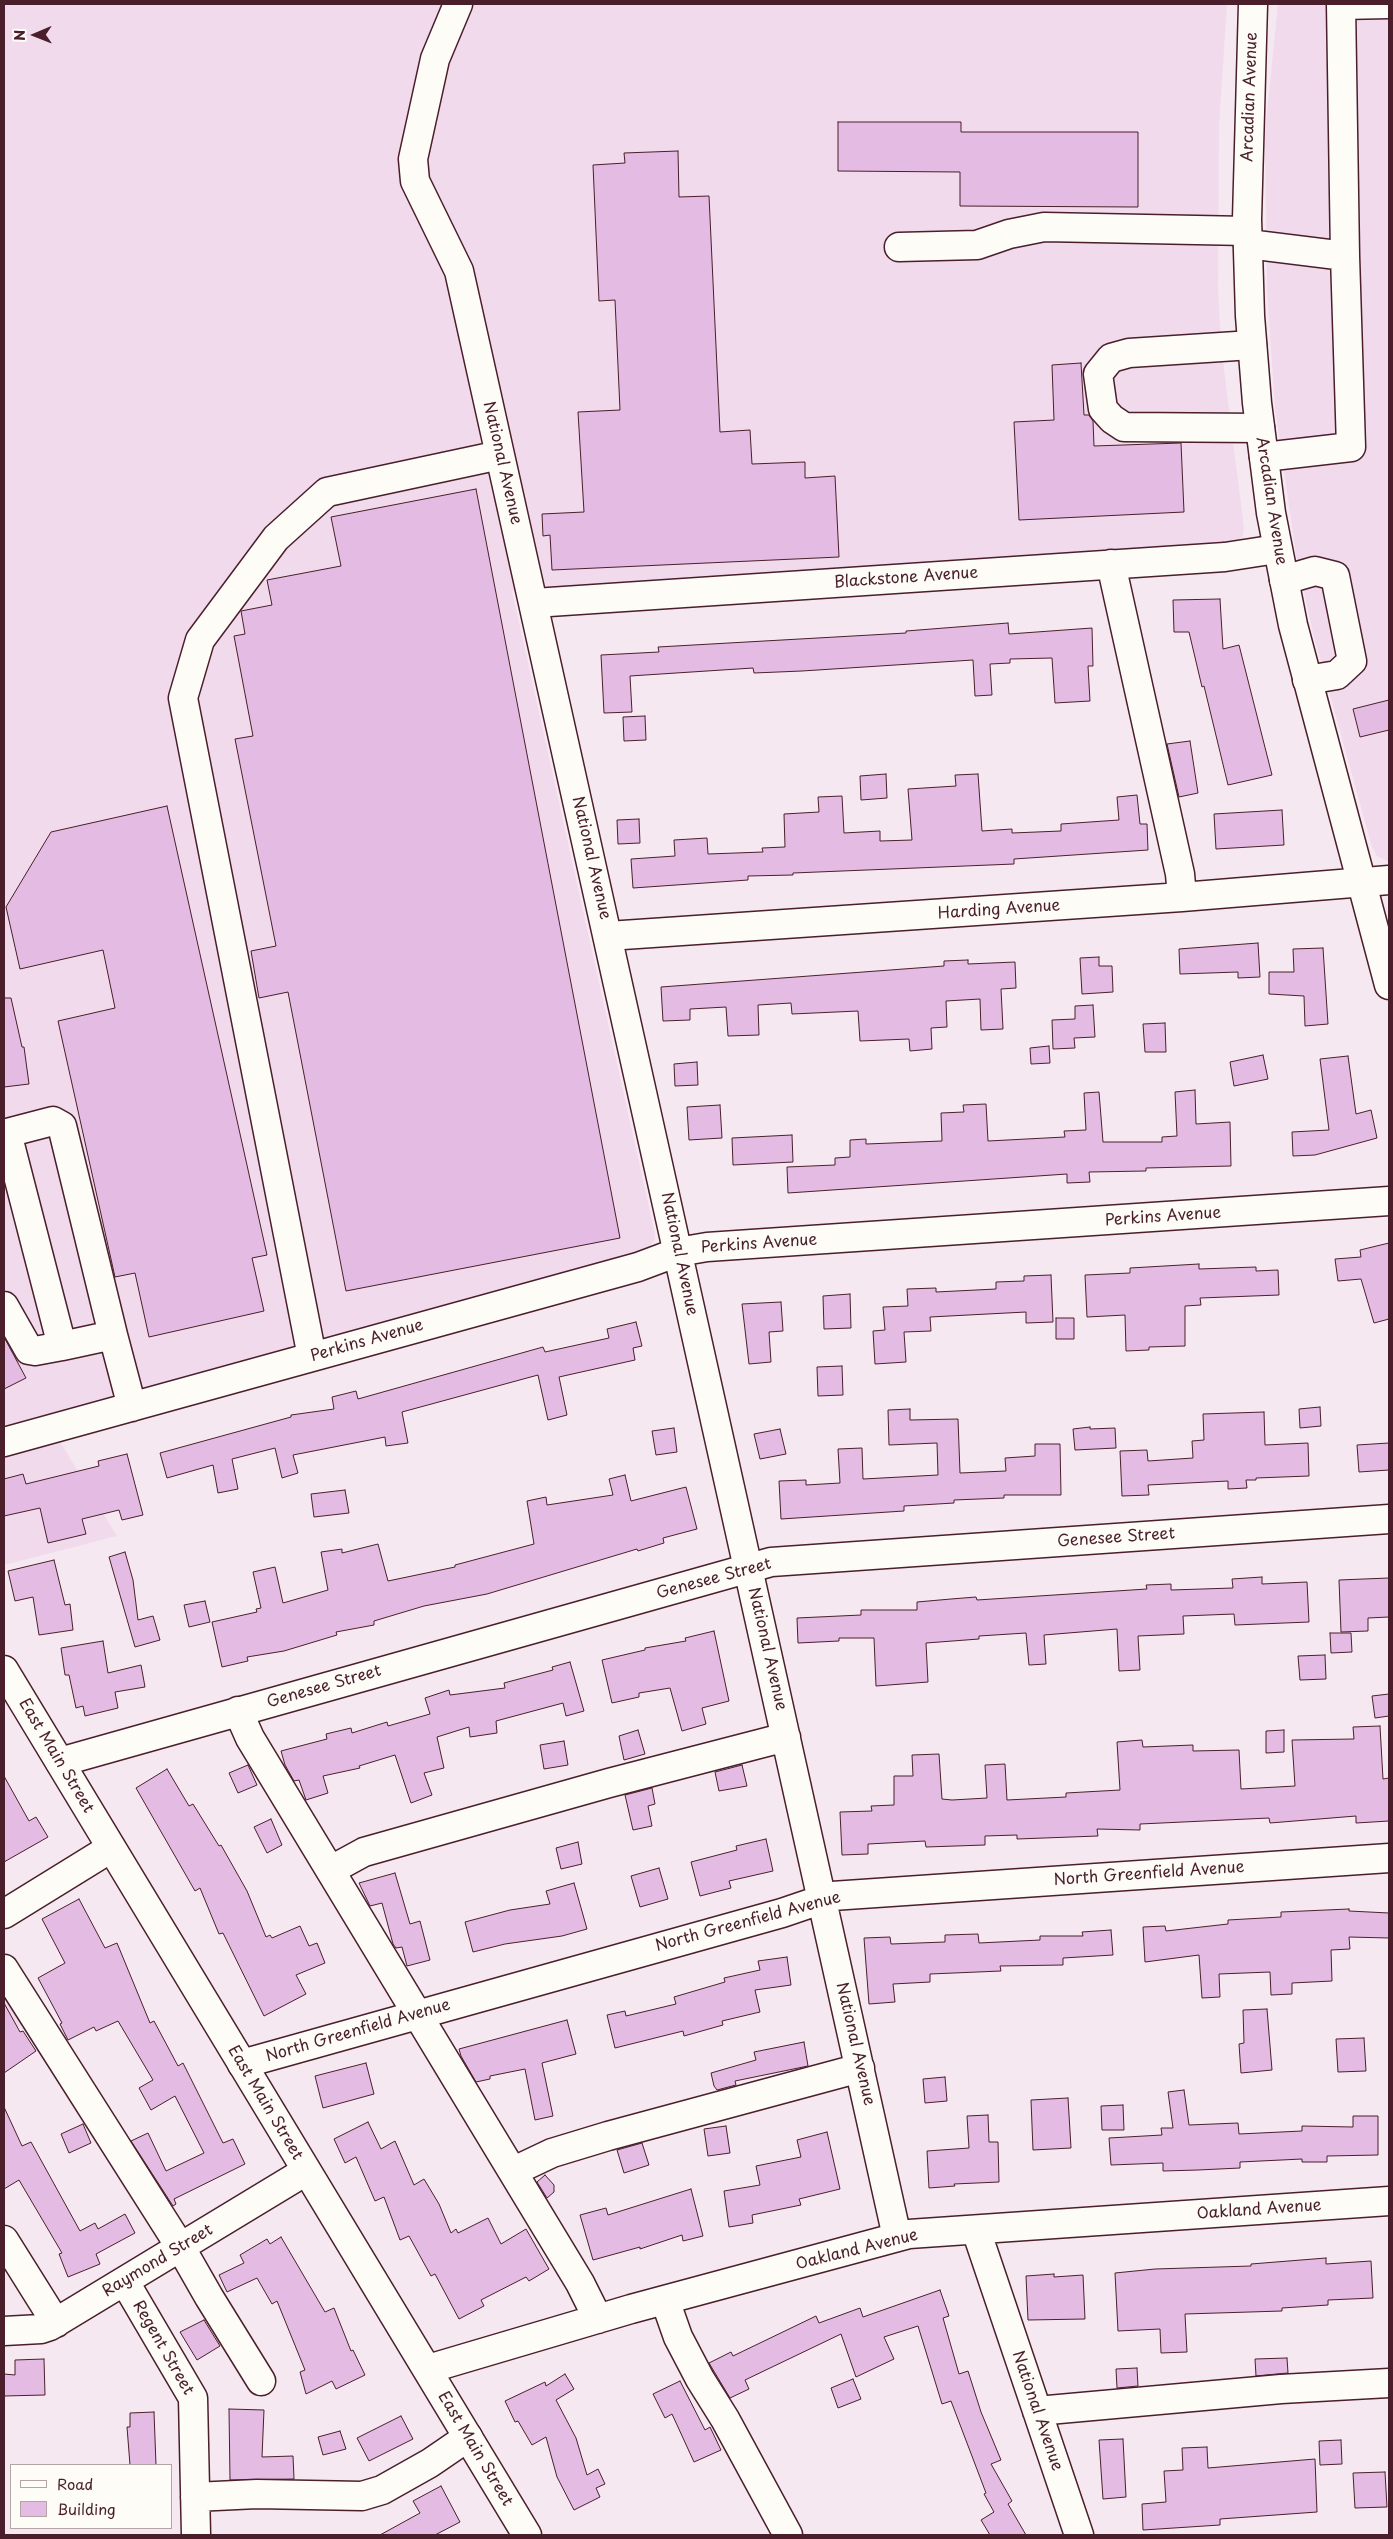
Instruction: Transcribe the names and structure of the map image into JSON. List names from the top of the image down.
{
  "streets": {
    "street": [
      "Arcadian Avenue",
      "National Avenue",
      "Blackstone Avenue",
      "Harding Avenue",
      "Perkins Avenue",
      "Genesee Street",
      "East Main Street",
      "North Greenfield Avenue",
      "Oakland Avenue",
      "Raymond Street",
      "Regent Street"
    ]
  },
  "crossings": [
    ["Arcadian Avenue", "Blackstone Avenue"],
    ["Arcadian Avenue", "Harding Avenue"],
    ["National Avenue", "Blackstone Avenue"],
    ["National Avenue", "Harding Avenue"],
    ["National Avenue", "Perkins Avenue"],
    ["National Avenue", "Genesee Street"],
    ["National Avenue", "North Greenfield Avenue"],
    ["National Avenue", "Oakland Avenue"],
    ["Genesee Street", "East Main Street"],
    ["East Main Street", "North Greenfield Avenue"],
    ["East Main Street", "Oakland Avenue"],
    ["East Main Street", "Raymond Street"],
    ["Raymond Street", "Regent Street"]
  ],
  "legend": ["Road", "Building"],
  "north": "left"
}
